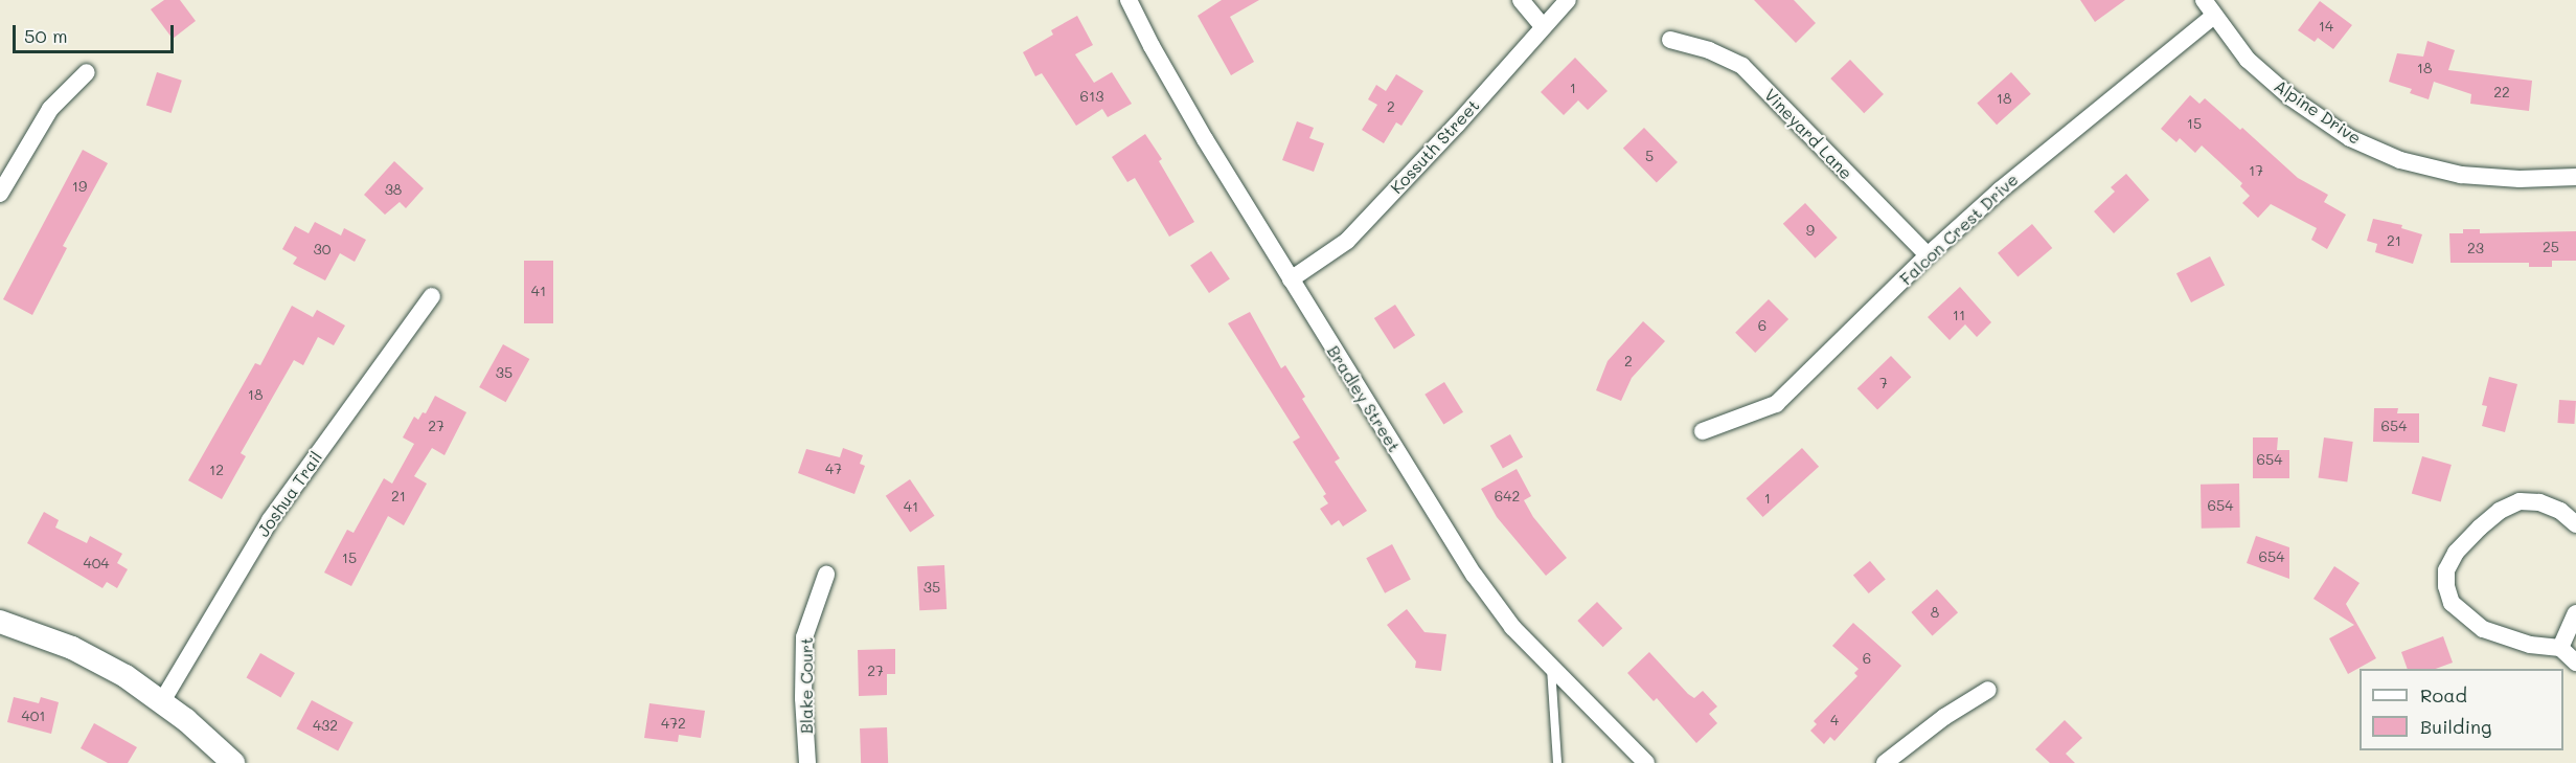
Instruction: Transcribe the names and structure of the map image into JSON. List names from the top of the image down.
{
  "streets": {
    "street": [
      "Alpine Drive",
      "Vineyard Lane",
      "Kossuth Street",
      "Falcon Crest Drive",
      "Bradley Street",
      "Joshua Trail",
      "Blake Court"
    ]
  },
  "crossings": [
    ["Alpine Drive", "Falcon Crest Drive"],
    ["Vineyard Lane", "Falcon Crest Drive"],
    ["Kossuth Street", "Bradley Street"]
  ],
  "house_numbers": [
    "14",
    "18",
    "1",
    "22",
    "613",
    "18",
    "2",
    "15",
    "5",
    "17",
    "19",
    "38",
    "9",
    "21",
    "25",
    "23",
    "30",
    "41",
    "11",
    "6",
    "2",
    "35",
    "7",
    "18",
    "27",
    "654",
    "654",
    "47",
    "12",
    "21",
    "642",
    "1",
    "654",
    "41",
    "654",
    "15",
    "404",
    "35",
    "8",
    "6",
    "27",
    "401",
    "4",
    "472",
    "432"
  ],
  "legend": ["Road", "Building"],
  "scale_bar": "50 m"
}
